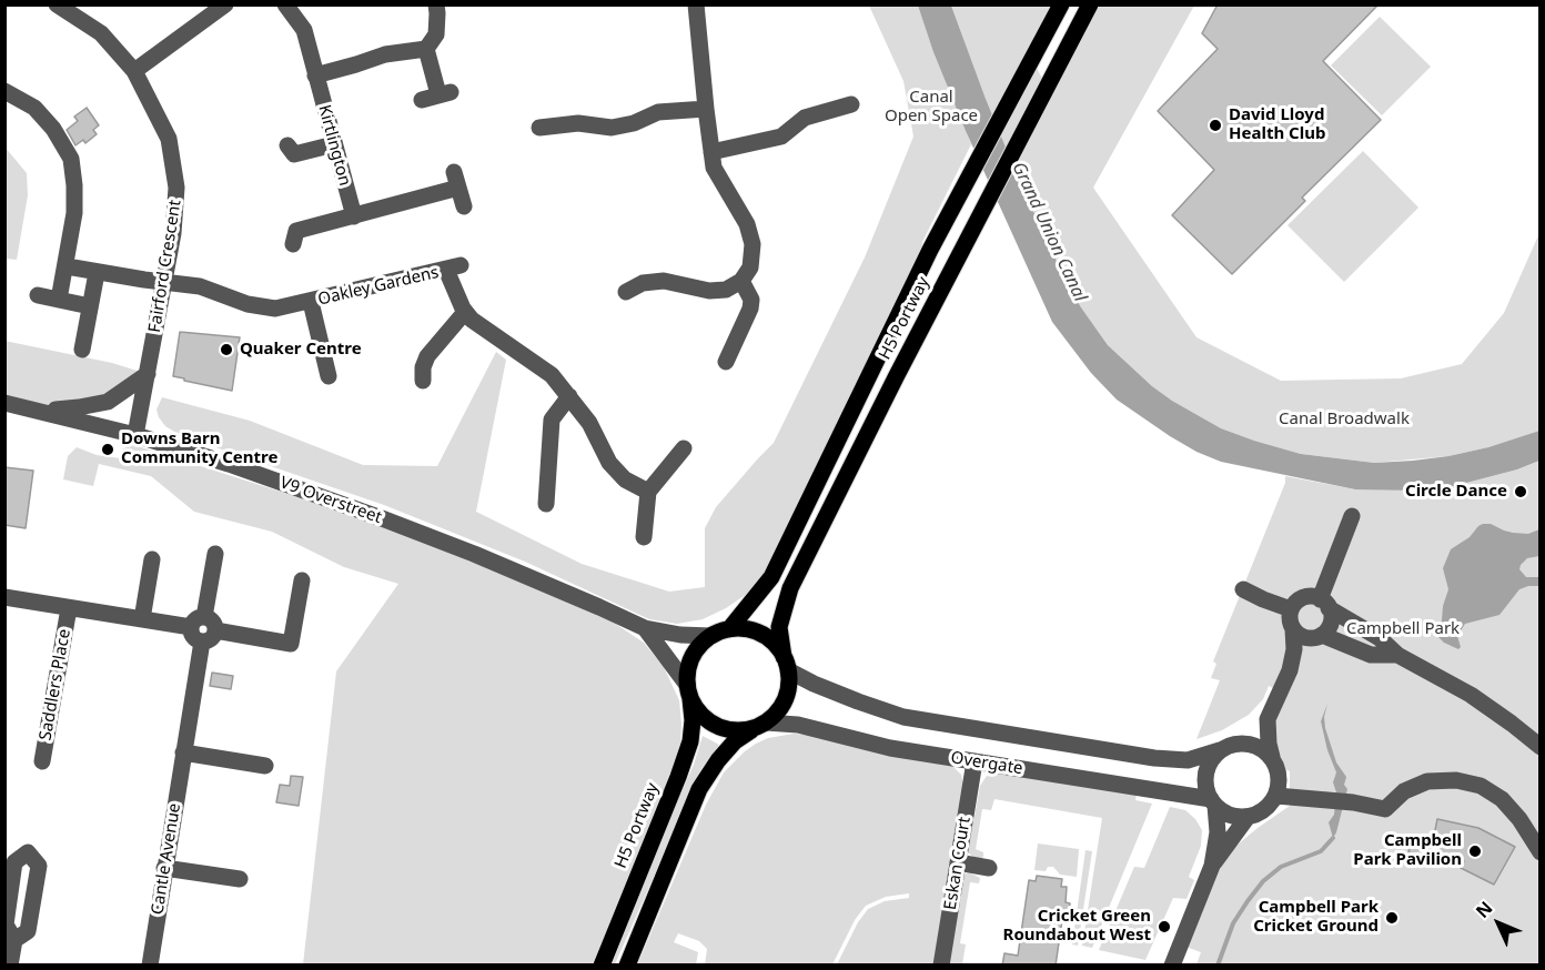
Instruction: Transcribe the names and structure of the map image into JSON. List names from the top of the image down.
{
  "streets": {
    "main road": ["H5 Portway"],
    "street": [
      "Kirtlington",
      "Fairford Crescent",
      "Oakley Gardens",
      "V9 Overstreet",
      "Saddlers Place",
      "Overgate",
      "Cantle Avenue",
      "Eskan Court"
    ]
  },
  "crossings": [
    ["Fairford Crescent", "Oakley Gardens"],
    ["Fairford Crescent", "V9 Overstreet"],
    ["H5 Portway", "V9 Overstreet"],
    ["H5 Portway", "Overgate"],
    ["V9 Overstreet", "Overgate"],
    ["Overgate", "Eskan Court"]
  ],
  "water": ["Grand Union Canal"],
  "parks": ["Canal Open Space", "Canal Broadwalk", "Campbell Park"],
  "places": [
    "David Lloyd Health Club",
    "Quaker Centre",
    "Downs Barn Community Centre",
    "Circle Dance",
    "Campbell Park Pavilion",
    "Campbell Park Cricket Ground",
    "Cricket Green Roundabout West"
  ],
  "north": "top left"
}
